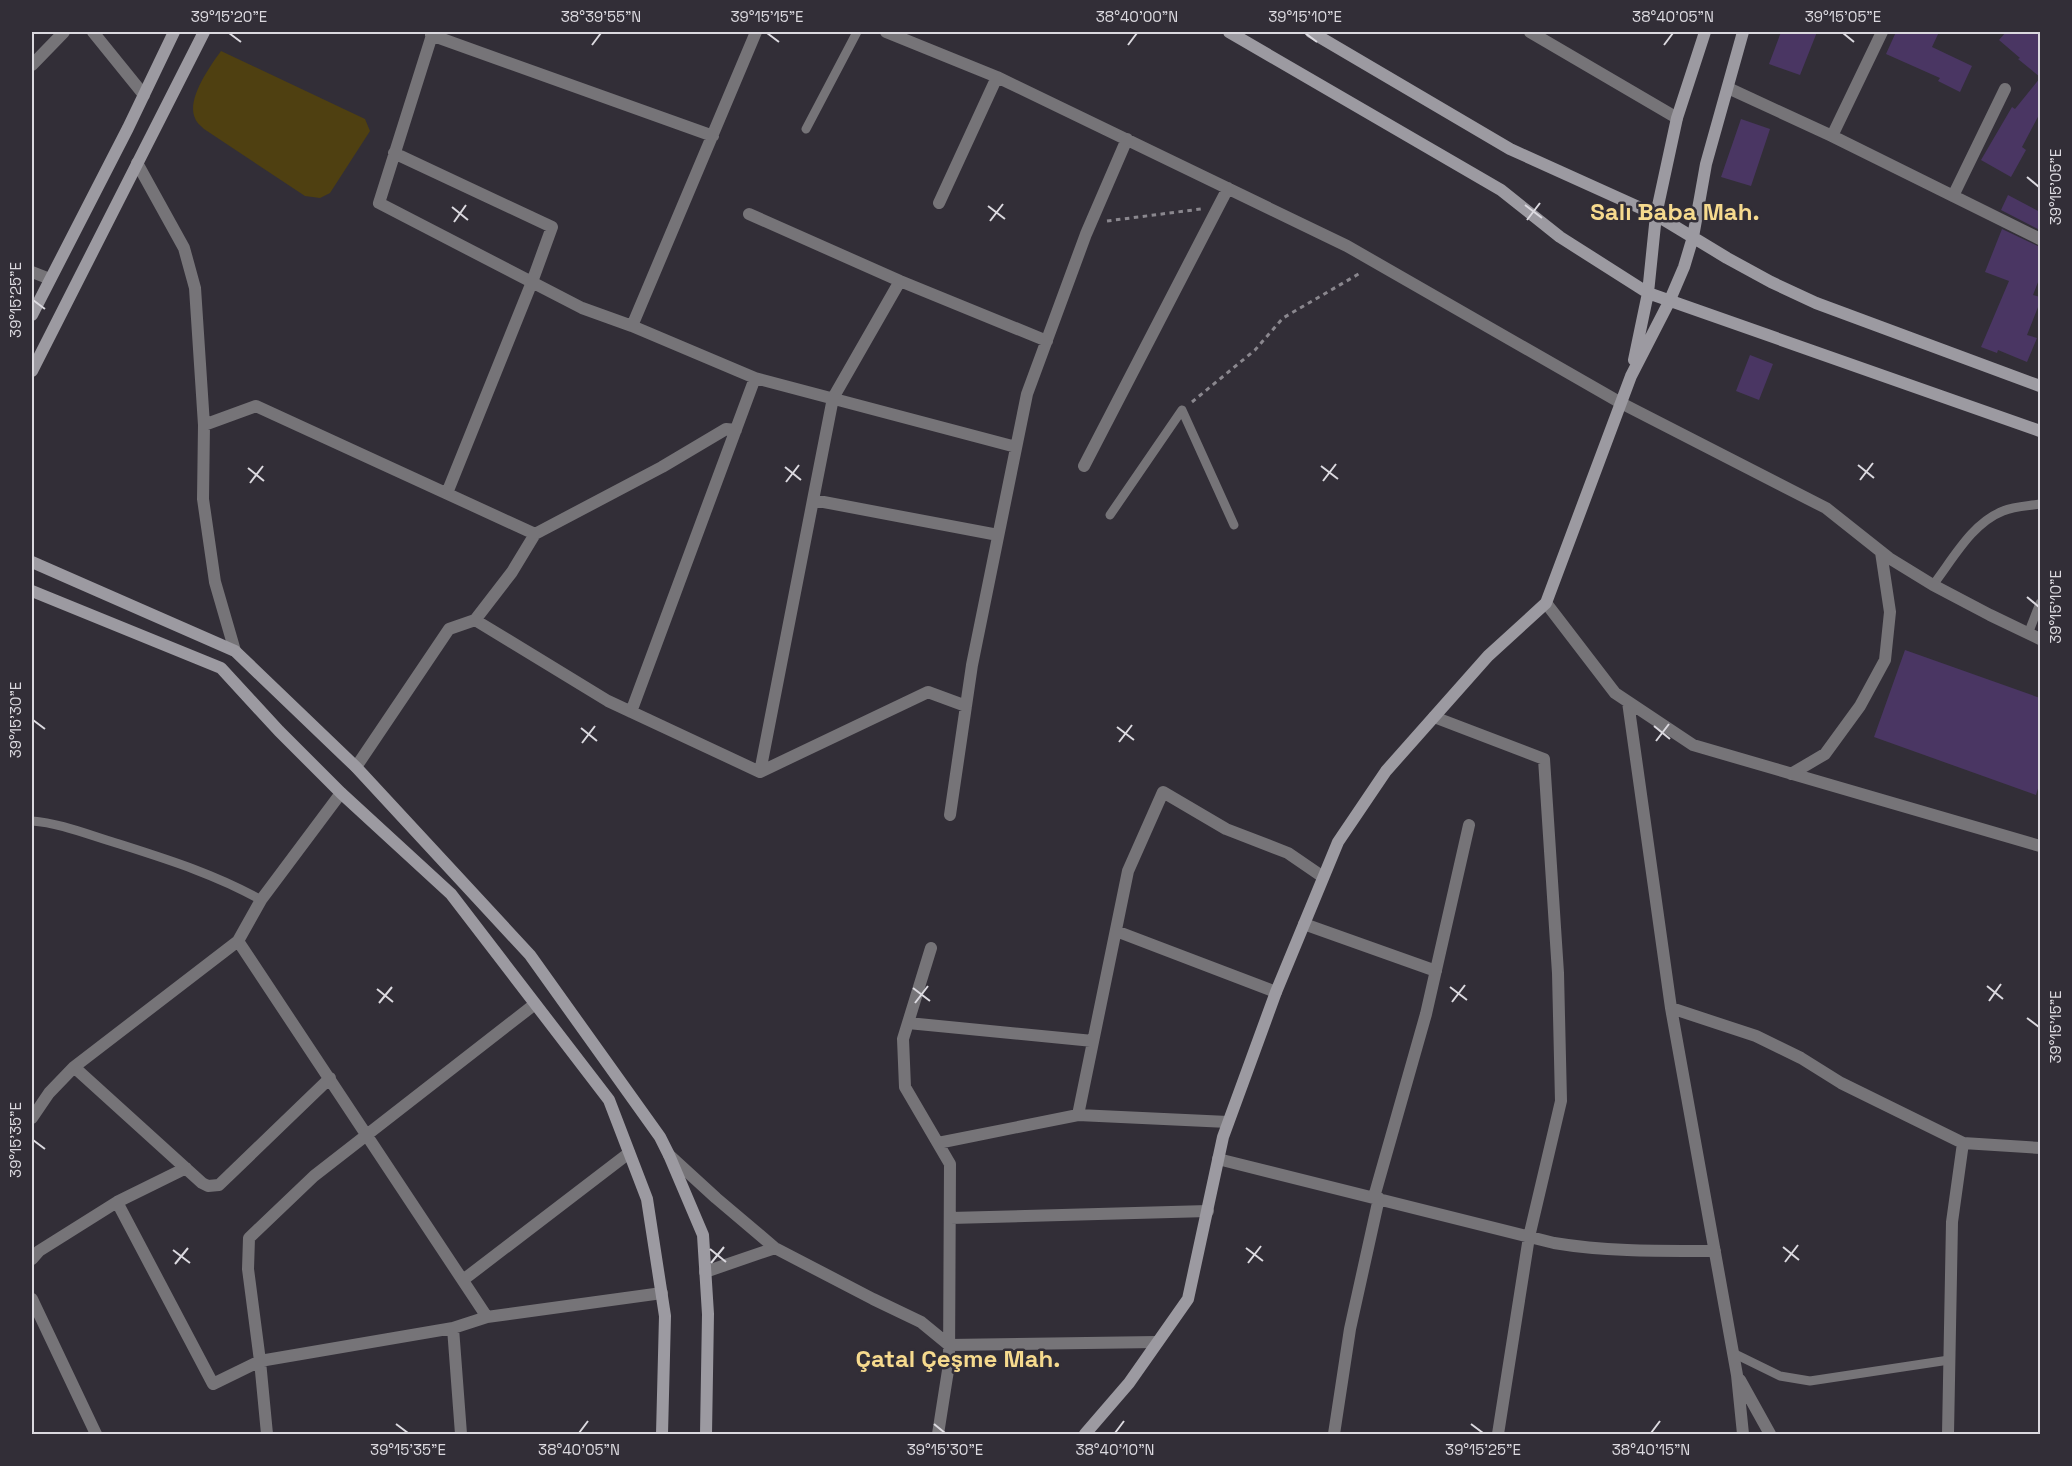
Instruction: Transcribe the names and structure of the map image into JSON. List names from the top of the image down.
{
  "districts": ["Salı Baba Mah.", "Çatal Çeşme Mah."],
  "coordinates": [
    "39°15'20\"E",
    "38°39'55\"N",
    "39°15'15\"E",
    "38°40'00\"N",
    "39°15'10\"E",
    "38°40'05\"N",
    "39°15'05\"E",
    "39°15'25\"E",
    "39°15'30\"E",
    "39°15'35\"E",
    "38°40'10\"N",
    "38°40'15\"N"
  ]
}
